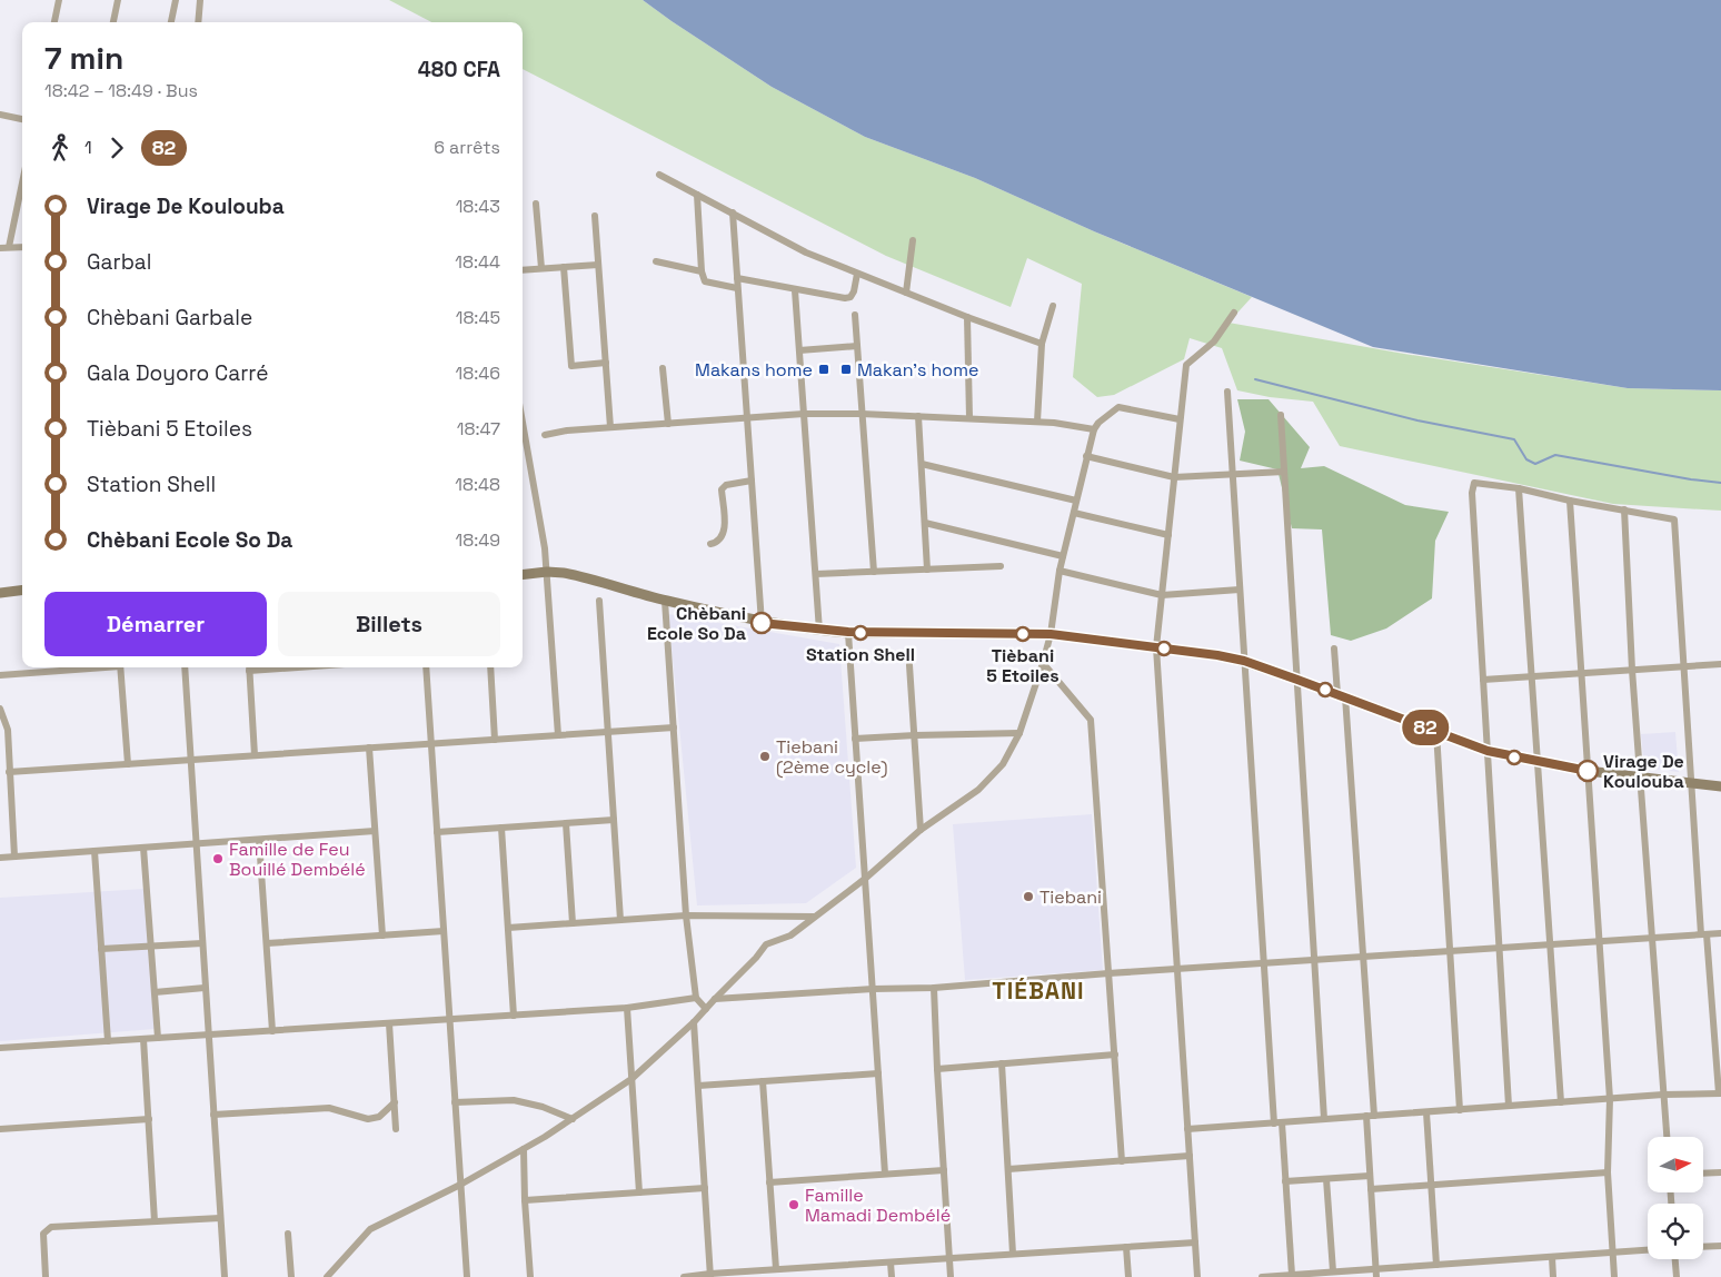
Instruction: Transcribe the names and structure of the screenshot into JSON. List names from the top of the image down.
{
  "districts": ["TIÉBANI"],
  "places": {
    "transit": ["Makans home", "Makan's home"],
    "other": [
      "Chèbani Ecole So Da",
      "Station Shell",
      "Tièbani 5 Etoiles",
      "Tiebani (2ème cycle)",
      "Virage De Koulouba",
      "Famille de Feu Bouillé Dembélé",
      "Tiebani",
      "Famille Mamadi Dembélé"
    ]
  },
  "lines": ["bus line 82"],
  "north": "right",
  "page": {
    "on_map": "82",
    "heading": ["7 min", "18:42 – 18:49 · Bus", "480 CFA"],
    "legs": ["1", "82", "6 arrêts"],
    "list": [
      {
        "name": "Virage De Koulouba",
        "value": "18:43"
      },
      {
        "name": "Garbal",
        "value": "18:44"
      },
      {
        "name": "Chèbani Garbale",
        "value": "18:45"
      },
      {
        "name": "Gala Doyoro Carré",
        "value": "18:46"
      },
      {
        "name": "Tièbani 5 Etoiles",
        "value": "18:47"
      },
      {
        "name": "Station Shell",
        "value": "18:48"
      },
      {
        "name": "Chèbani Ecole So Da",
        "value": "18:49"
      }
    ],
    "buttons": ["Démarrer", "Billets"]
  }
}
